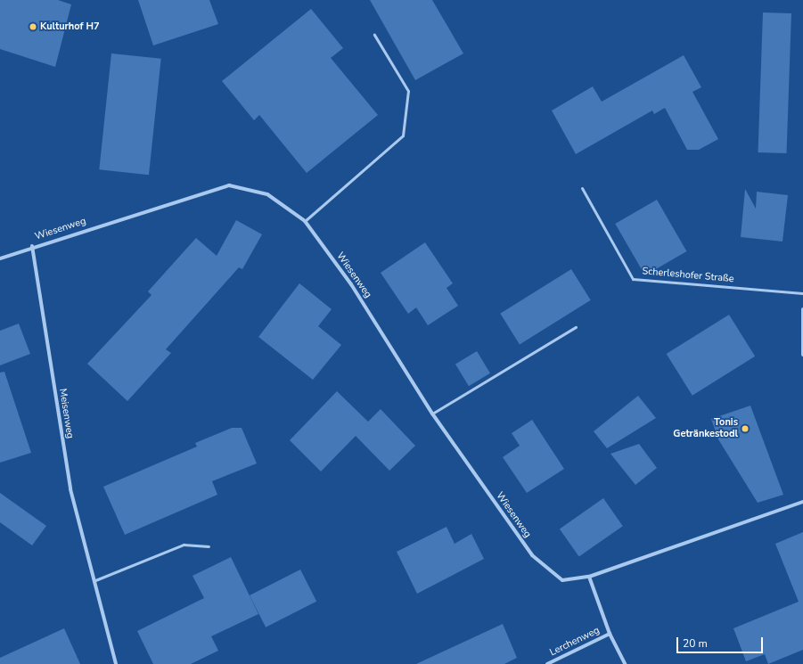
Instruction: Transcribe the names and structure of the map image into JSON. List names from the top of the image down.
{
  "streets": {
    "street": ["Wiesenweg", "Meisenweg", "Lerchenweg"],
    "lane": ["Scherleshofer Straße"]
  },
  "crossings": [
    ["Wiesenweg", "Meisenweg"]
  ],
  "places": ["Kulturhof H7", "Tonis Getränkestodl"],
  "scale_bar": "20 m"
}
